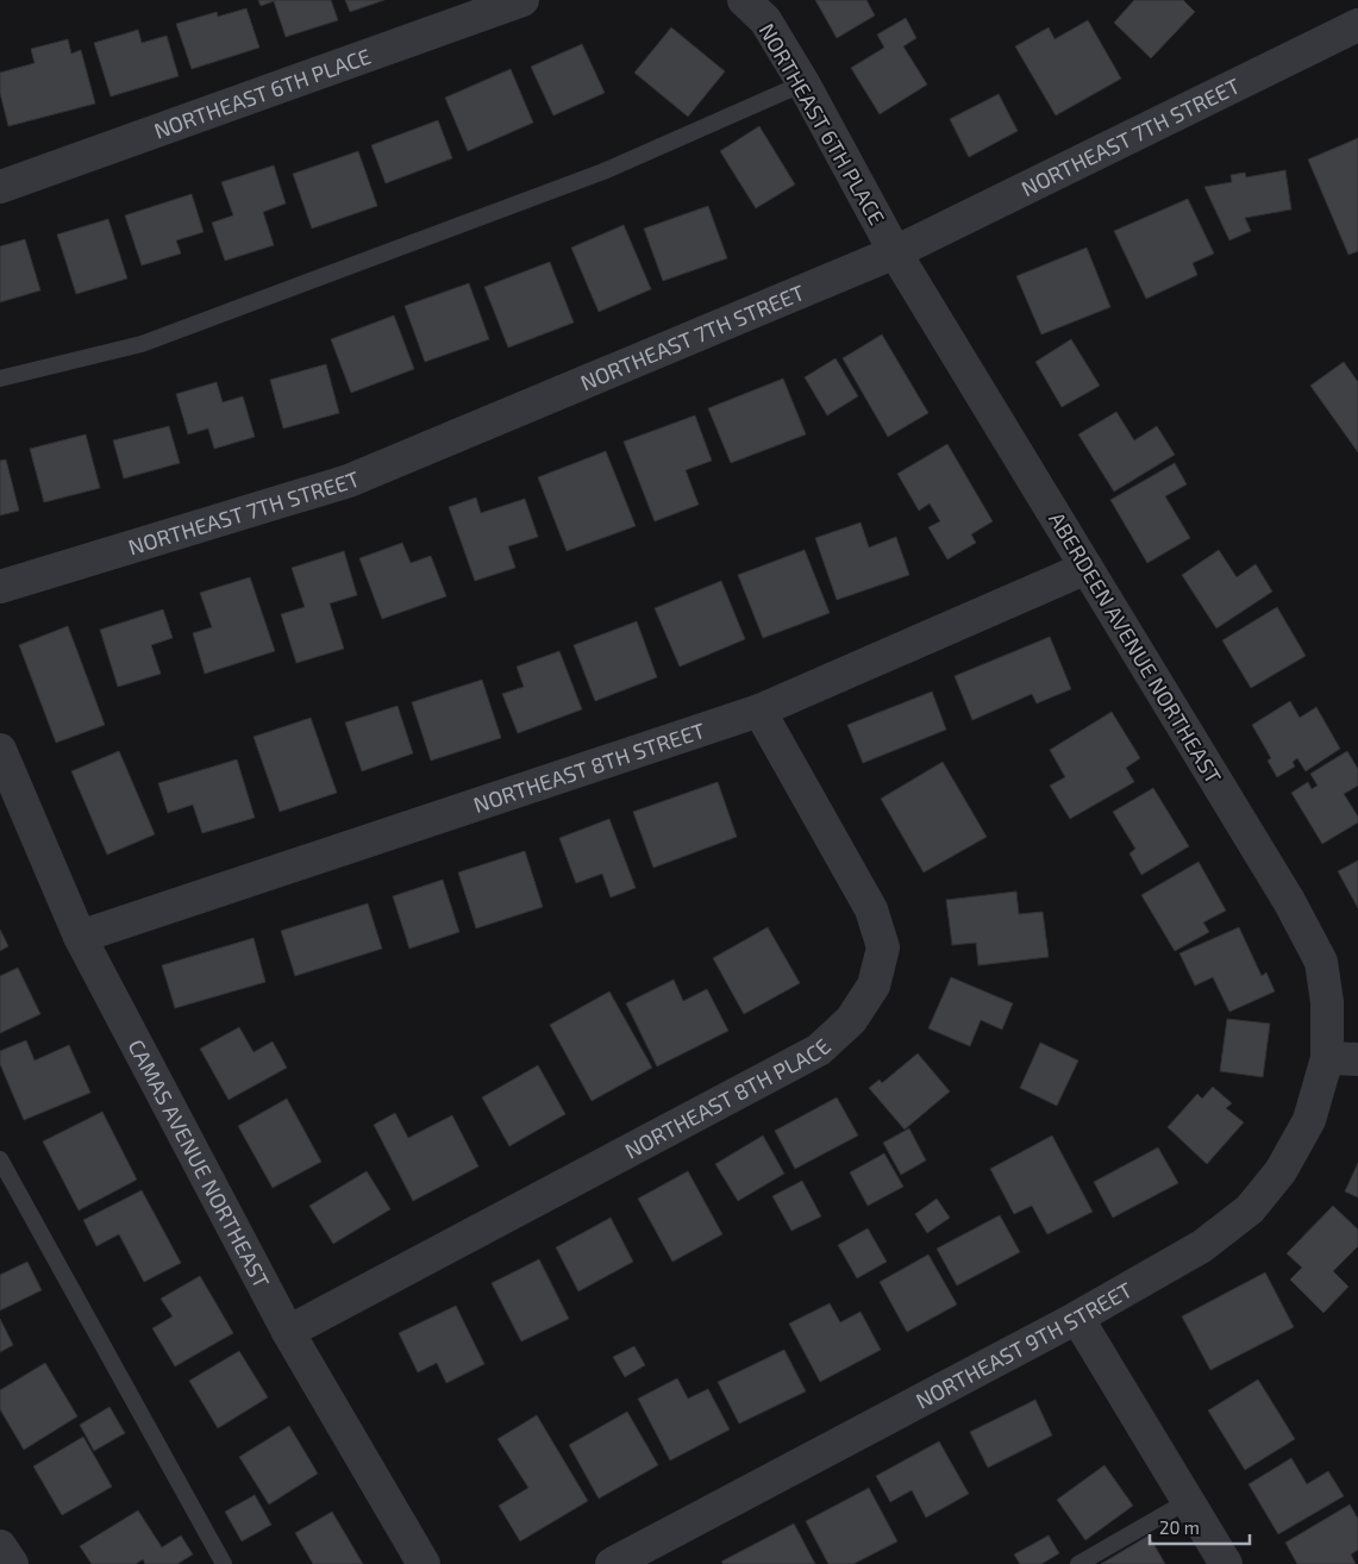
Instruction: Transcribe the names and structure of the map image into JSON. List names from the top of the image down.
{
  "streets": {
    "street": [
      "NORTHEAST 6TH PLACE",
      "NORTHEAST 7TH STREET",
      "ABERDEEN AVENUE NORTHEAST",
      "NORTHEAST 8TH STREET",
      "NORTHEAST 8TH PLACE",
      "CAMAS AVENUE NORTHEAST",
      "NORTHEAST 9TH STREET"
    ]
  },
  "crossings": [
    ["NORTHEAST 6TH PLACE", "NORTHEAST 7TH STREET"],
    ["NORTHEAST 6TH PLACE", "ABERDEEN AVENUE NORTHEAST"],
    ["NORTHEAST 7TH STREET", "ABERDEEN AVENUE NORTHEAST"],
    ["ABERDEEN AVENUE NORTHEAST", "NORTHEAST 8TH STREET"],
    ["ABERDEEN AVENUE NORTHEAST", "NORTHEAST 9TH STREET"],
    ["NORTHEAST 8TH STREET", "NORTHEAST 8TH PLACE"],
    ["NORTHEAST 8TH STREET", "CAMAS AVENUE NORTHEAST"],
    ["NORTHEAST 8TH PLACE", "CAMAS AVENUE NORTHEAST"]
  ],
  "scale_bar": "20 m"
}
